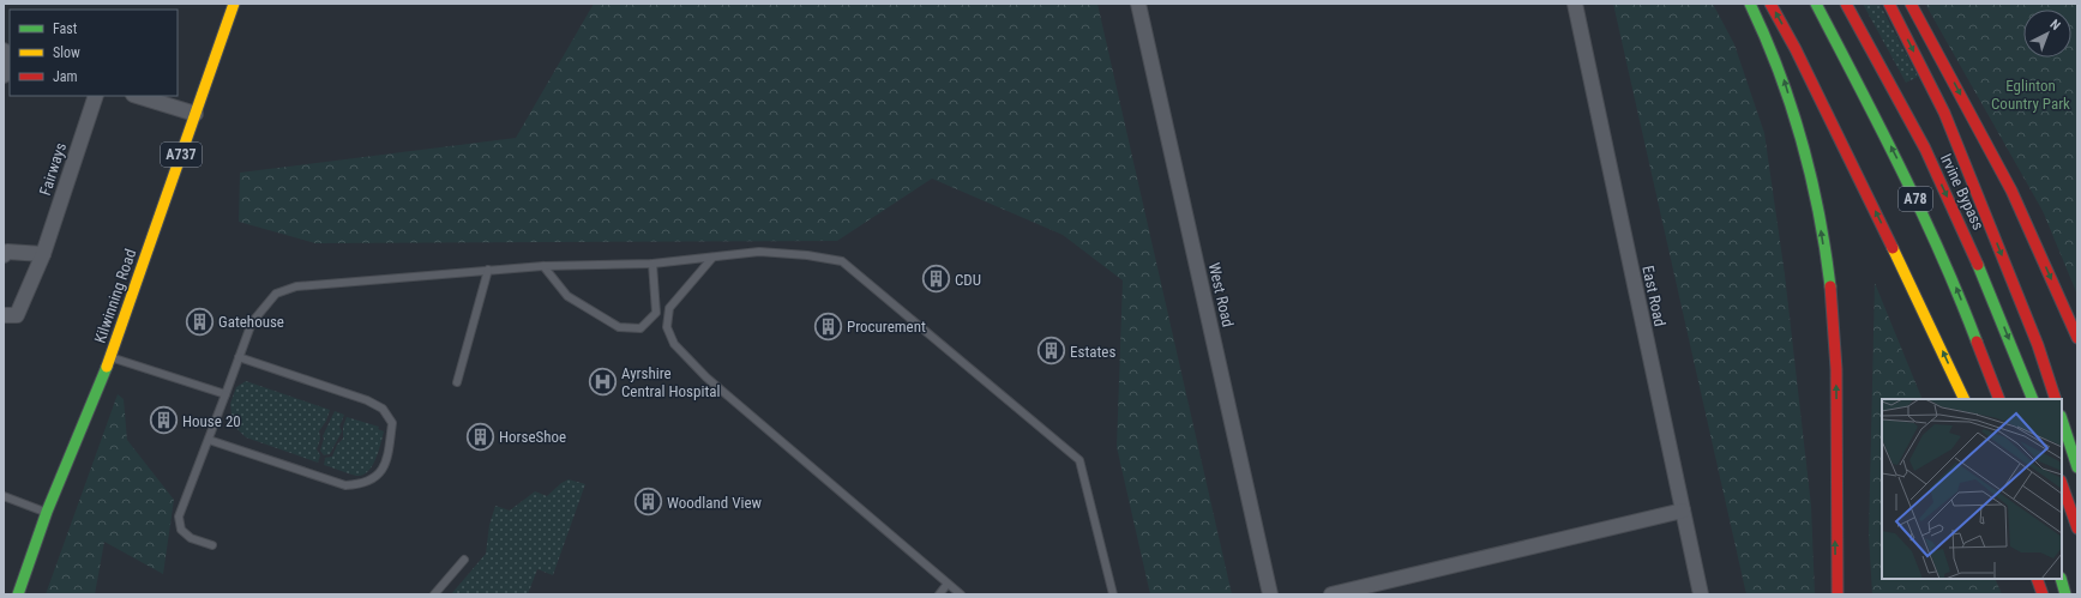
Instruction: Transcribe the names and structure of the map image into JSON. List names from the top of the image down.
{
  "streets": {
    "main road": [
      "A737",
      "Irvine Bypass",
      "A78",
      "Kilwinning Road"
    ],
    "street": ["Fairways", "West Road", "East Road"]
  },
  "parks": ["Eglinton Country Park"],
  "places": {
    "building": [
      "CDU",
      "Gatehouse",
      "Procurement",
      "Estates",
      "House 20",
      "HorseShoe",
      "Woodland View"
    ],
    "hospital": ["Ayrshire Central Hospital"]
  },
  "legend": ["Fast", "Slow", "Jam"],
  "north": "top right"
}
